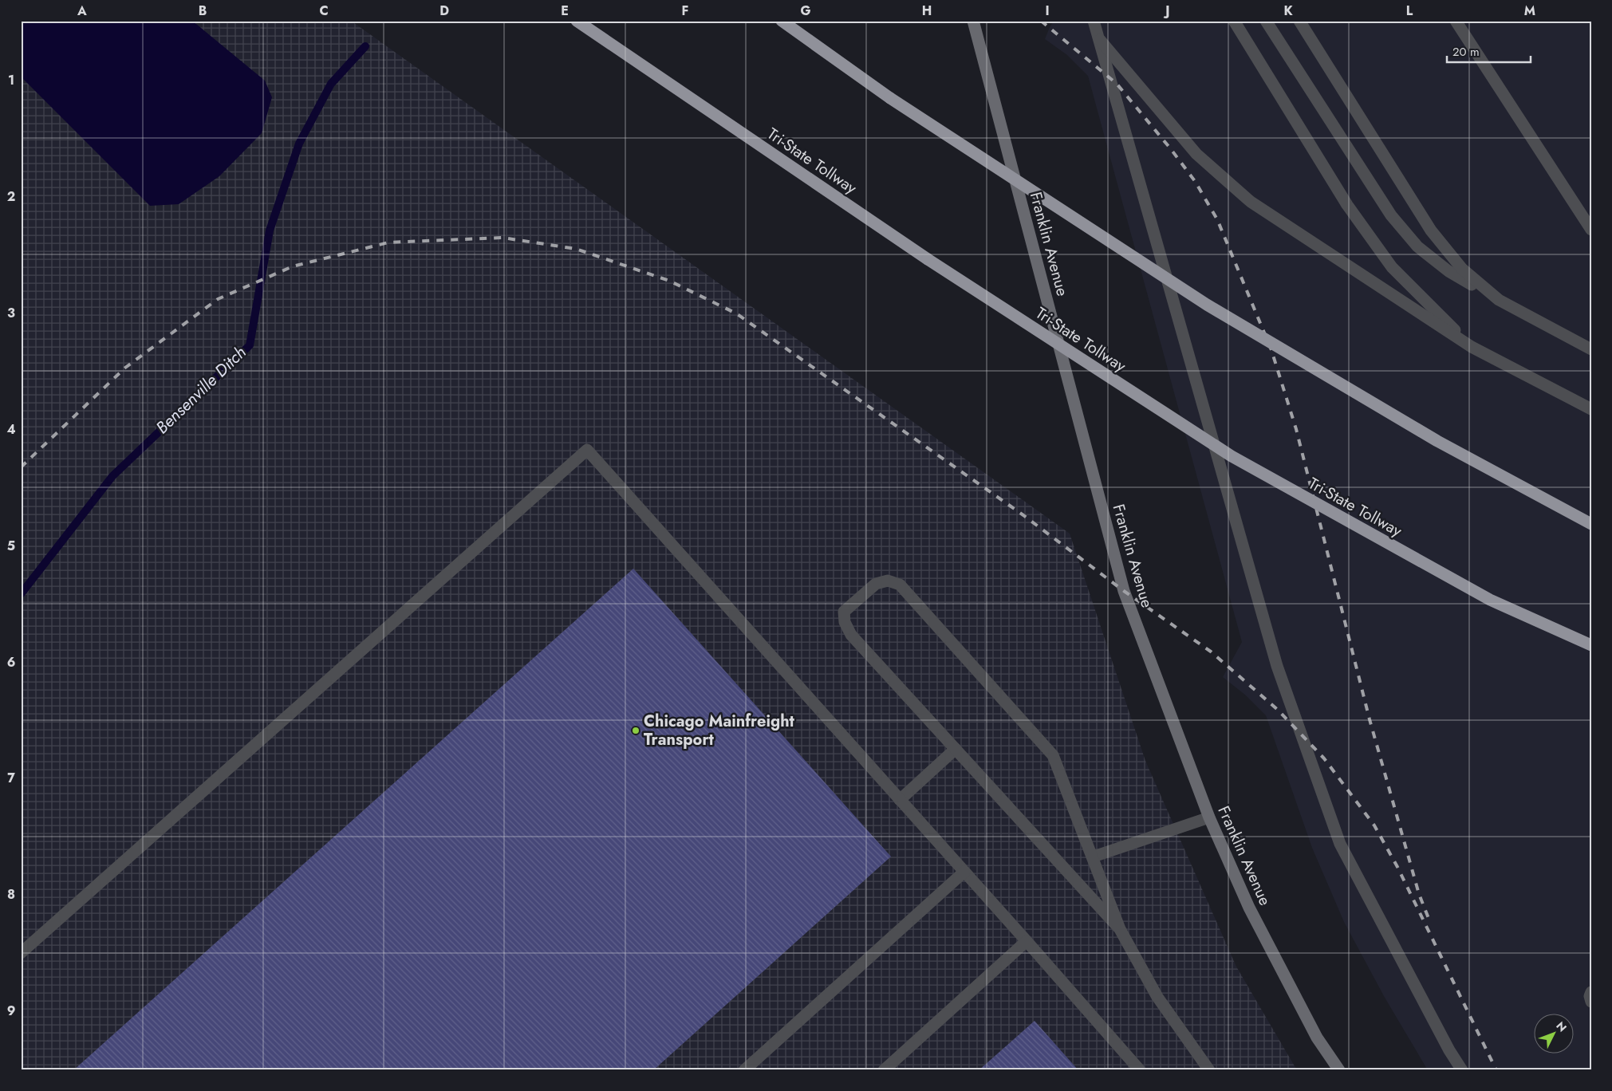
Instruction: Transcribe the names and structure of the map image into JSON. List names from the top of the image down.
{
  "streets": {
    "highway": ["Tri-State Tollway"],
    "main road": ["Franklin Avenue"]
  },
  "water": ["Bensenville Ditch"],
  "places": ["Chicago Mainfreight Transport"],
  "scale_bar": "20 m",
  "north": "top right",
  "grid": {
    "columns": [
      "A",
      "B",
      "C",
      "D",
      "E",
      "F",
      "G",
      "H",
      "I",
      "J",
      "K",
      "L",
      "M"
    ],
    "rows": [
      "1",
      "2",
      "3",
      "4",
      "5",
      "6",
      "7",
      "8",
      "9"
    ]
  }
}
